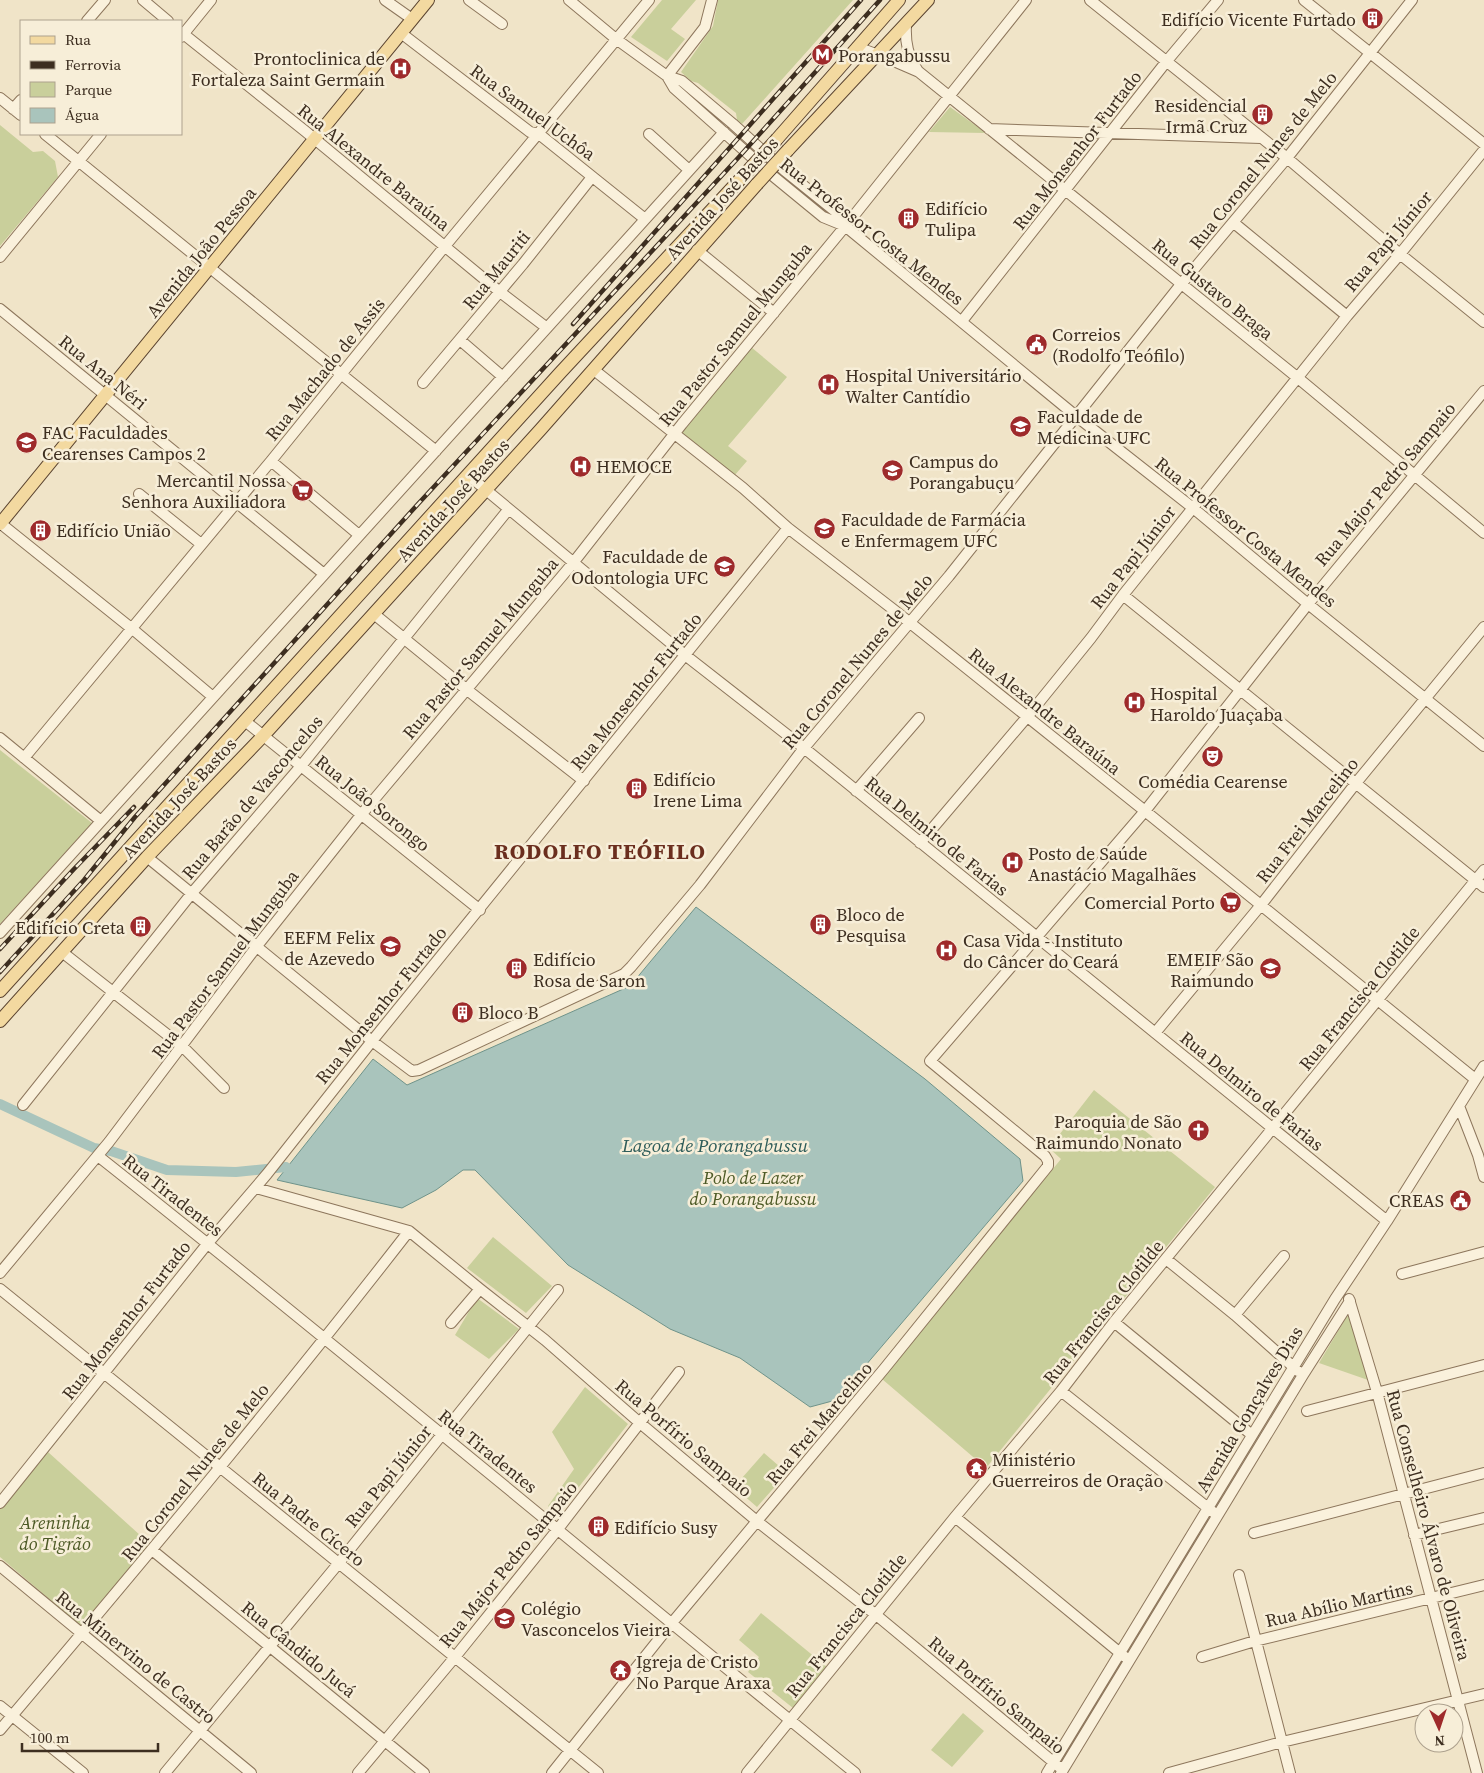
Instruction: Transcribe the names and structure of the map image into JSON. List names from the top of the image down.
{
  "streets": {
    "main road": ["Avenida José Bastos", "Avenida João Pessoa"],
    "street": [
      "Rua Samuel Uchôa",
      "Rua Monsenhor Furtado",
      "Rua Coronel Nunes de Melo",
      "Rua Alexandre Baraúna",
      "Rua Professor Costa Mendes",
      "Rua Papi Júnior",
      "Rua Mauriti",
      "Rua Gustavo Braga",
      "Rua Pastor Samuel Munguba",
      "Rua Machado de Assis",
      "Rua Ana Néri",
      "Rua Major Pedro Sampaio",
      "Rua Barão de Vasconcelos",
      "Rua João Sorongo",
      "Rua Frei Marcelino",
      "Rua Delmiro de Farias",
      "Rua Francisca Clotilde",
      "Rua Tiradentes",
      "Avenida Gonçalves Dias",
      "Rua Porfírio Sampaio",
      "Rua Padre Cícero",
      "Rua Conselheiro Álvaro de Oliveira",
      "Rua Abílio Martins",
      "Rua Cândido Jucá",
      "Rua Minervino de Castro"
    ]
  },
  "crossings": [
    ["Rua Samuel Uchôa", "Avenida João Pessoa"],
    ["Rua Samuel Uchôa", "Rua Mauriti"],
    ["Rua Samuel Uchôa", "Rua Machado de Assis"],
    ["Rua Monsenhor Furtado", "Rua Coronel Nunes de Melo"],
    ["Rua Monsenhor Furtado", "Rua Alexandre Baraúna"],
    ["Rua Monsenhor Furtado", "Rua Professor Costa Mendes"],
    ["Rua Monsenhor Furtado", "Rua Gustavo Braga"],
    ["Rua Monsenhor Furtado", "Rua João Sorongo"],
    ["Rua Monsenhor Furtado", "Rua Delmiro de Farias"],
    ["Rua Monsenhor Furtado", "Rua Tiradentes"],
    ["Rua Monsenhor Furtado", "Rua Porfírio Sampaio"],
    ["Rua Monsenhor Furtado", "Rua Padre Cícero"],
    ["Rua Coronel Nunes de Melo", "Rua Alexandre Baraúna"],
    ["Rua Coronel Nunes de Melo", "Rua Professor Costa Mendes"],
    ["Rua Coronel Nunes de Melo", "Rua Gustavo Braga"],
    ["Rua Coronel Nunes de Melo", "Rua Delmiro de Farias"],
    ["Rua Coronel Nunes de Melo", "Rua Tiradentes"],
    ["Rua Coronel Nunes de Melo", "Rua Porfírio Sampaio"],
    ["Rua Coronel Nunes de Melo", "Rua Padre Cícero"],
    ["Rua Coronel Nunes de Melo", "Rua Cândido Jucá"],
    ["Rua Coronel Nunes de Melo", "Rua Minervino de Castro"],
    ["Rua Alexandre Baraúna", "Avenida José Bastos"],
    ["Rua Alexandre Baraúna", "Rua Papi Júnior"],
    ["Rua Alexandre Baraúna", "Avenida João Pessoa"],
    ["Rua Alexandre Baraúna", "Rua Mauriti"],
    ["Rua Alexandre Baraúna", "Rua Pastor Samuel Munguba"],
    ["Rua Alexandre Baraúna", "Rua Machado de Assis"],
    ["Rua Alexandre Baraúna", "Rua Major Pedro Sampaio"],
    ["Rua Alexandre Baraúna", "Rua Frei Marcelino"],
    ["Rua Alexandre Baraúna", "Rua Francisca Clotilde"],
    ["Rua Alexandre Baraúna", "Avenida Gonçalves Dias"],
    ["Avenida José Bastos", "Rua Gustavo Braga"],
    ["Avenida José Bastos", "Rua João Sorongo"],
    ["Avenida José Bastos", "Rua Delmiro de Farias"],
    ["Rua Professor Costa Mendes", "Rua Papi Júnior"],
    ["Rua Professor Costa Mendes", "Rua Pastor Samuel Munguba"],
    ["Rua Professor Costa Mendes", "Rua Machado de Assis"],
    ["Rua Professor Costa Mendes", "Rua Major Pedro Sampaio"],
    ["Rua Professor Costa Mendes", "Rua Frei Marcelino"],
    ["Rua Papi Júnior", "Rua Gustavo Braga"],
    ["Rua Papi Júnior", "Rua Delmiro de Farias"],
    ["Rua Papi Júnior", "Rua Tiradentes"],
    ["Rua Papi Júnior", "Rua Porfírio Sampaio"],
    ["Rua Papi Júnior", "Rua Padre Cícero"],
    ["Rua Papi Júnior", "Rua Cândido Jucá"],
    ["Rua Papi Júnior", "Rua Minervino de Castro"],
    ["Avenida João Pessoa", "Rua Ana Néri"],
    ["Rua Gustavo Braga", "Rua Pastor Samuel Munguba"],
    ["Rua Gustavo Braga", "Rua Major Pedro Sampaio"],
    ["Rua Pastor Samuel Munguba", "Rua João Sorongo"],
    ["Rua Pastor Samuel Munguba", "Rua Delmiro de Farias"],
    ["Rua Pastor Samuel Munguba", "Rua Tiradentes"],
    ["Rua Machado de Assis", "Rua Ana Néri"],
    ["Rua Major Pedro Sampaio", "Rua Frei Marcelino"],
    ["Rua Major Pedro Sampaio", "Rua Delmiro de Farias"],
    ["Rua Major Pedro Sampaio", "Rua Tiradentes"],
    ["Rua Major Pedro Sampaio", "Rua Porfírio Sampaio"],
    ["Rua Major Pedro Sampaio", "Rua Padre Cícero"],
    ["Rua Major Pedro Sampaio", "Rua Cândido Jucá"],
    ["Rua Barão de Vasconcelos", "Rua João Sorongo"],
    ["Rua Barão de Vasconcelos", "Rua Delmiro de Farias"],
    ["Rua Frei Marcelino", "Rua Delmiro de Farias"],
    ["Rua Frei Marcelino", "Rua Tiradentes"],
    ["Rua Frei Marcelino", "Rua Porfírio Sampaio"],
    ["Rua Frei Marcelino", "Rua Padre Cícero"],
    ["Rua Delmiro de Farias", "Rua Francisca Clotilde"],
    ["Rua Delmiro de Farias", "Avenida Gonçalves Dias"],
    ["Rua Francisca Clotilde", "Rua Tiradentes"],
    ["Rua Francisca Clotilde", "Rua Porfírio Sampaio"],
    ["Avenida Gonçalves Dias", "Rua Porfírio Sampaio"],
    ["Avenida Gonçalves Dias", "Rua Conselheiro Álvaro de Oliveira"],
    ["Rua Conselheiro Álvaro de Oliveira", "Rua Abílio Martins"]
  ],
  "districts": ["RODOLFO TEÓFILO"],
  "water": ["Lagoa de Porangabussu"],
  "parks": ["Polo de Lazer do Porangabussu", "Areninha do Tigrão"],
  "places": {
    "building": [
      "Edifício Vicente Furtado",
      "Residencial Irmã Cruz",
      "Edifício Tulipa",
      "Edifício União",
      "Edifício Irene Lima",
      "Bloco de Pesquisa",
      "Edifício Creta",
      "Edifício Rosa de Saron",
      "Bloco B",
      "Edifício Susy"
    ],
    "metro station": ["Porangabussu"],
    "hospital": [
      "Prontoclinica de Fortaleza Saint Germain",
      "Hospital Universitário Walter Cantídio",
      "HEMOCE",
      "Hospital Haroldo Juaçaba",
      "Posto de Saúde Anastácio Magalhães",
      "Casa Vida - Instituto do Câncer do Ceará"
    ],
    "public building": ["Correios (Rodolfo Teófilo)", "CREAS"],
    "school or university": [
      "Faculdade de Medicina UFC",
      "FAC Faculdades Cearenses Campos 2",
      "Campus do Porangabuçu",
      "Faculdade de Farmácia e Enfermagem UFC",
      "Faculdade de Odontologia UFC",
      "EEFM Felix de Azevedo",
      "EMEIF São Raimundo",
      "Colégio Vasconcelos Vieira"
    ],
    "supermarket": ["Mercantil Nossa Senhora Auxiliadora", "Comercial Porto"],
    "theatre": ["Comédia Cearense"],
    "church": ["Paroquia de São Raimundo Nonato"],
    "temple": ["Ministério Guerreiros de Oração", "Igreja de Cristo No Parque Araxa"]
  },
  "legend": [
    "Rua",
    "Ferrovia",
    "Parque",
    "Água"
  ],
  "scale_bar": "100 m",
  "north": "bottom"
}
